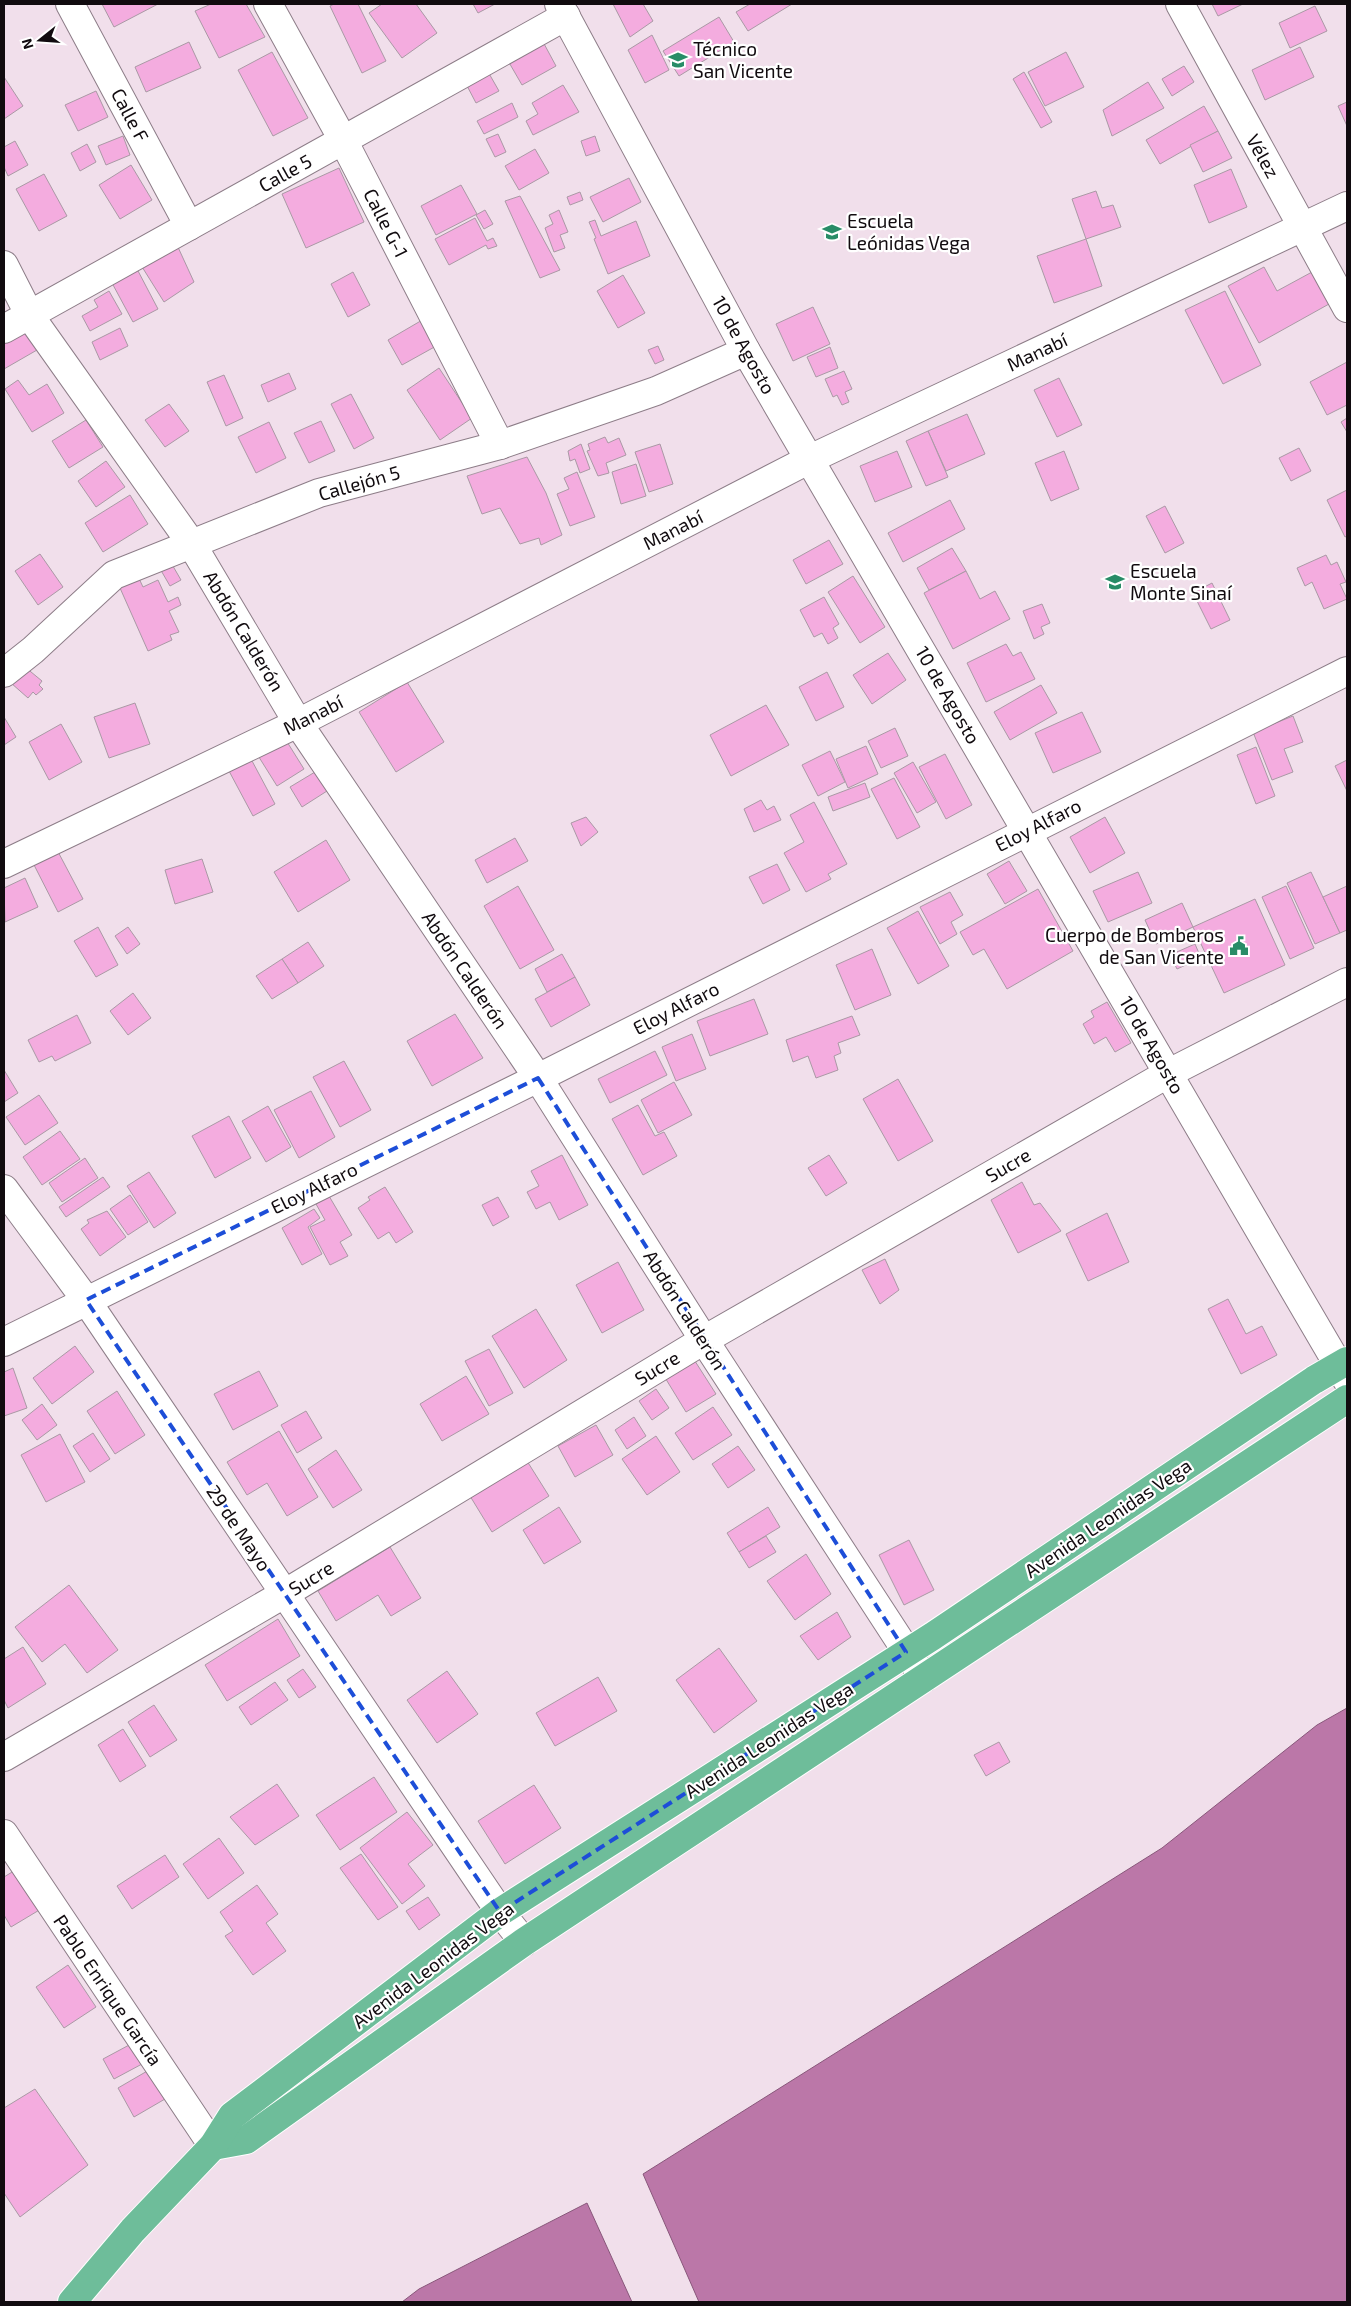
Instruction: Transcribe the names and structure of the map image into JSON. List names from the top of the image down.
{
  "streets": {
    "highway": ["Avenida Leonidas Vega"],
    "street": [
      "Calle F",
      "Vélez",
      "Calle 5",
      "Calle G-1",
      "10 de Agosto",
      "Manabí",
      "Callejón 5",
      "Abdón Calderón",
      "Eloy Alfaro",
      "Sucre",
      "29 de Mayo",
      "Pablo Enrique García"
    ]
  },
  "crossings": [
    ["Calle F", "Calle 5"],
    ["Vélez", "Manabí"],
    ["Calle 5", "Calle G-1"],
    ["Calle 5", "10 de Agosto"],
    ["Calle 5", "Abdón Calderón"],
    ["Calle G-1", "Callejón 5"],
    ["10 de Agosto", "Manabí"],
    ["10 de Agosto", "Callejón 5"],
    ["10 de Agosto", "Eloy Alfaro"],
    ["10 de Agosto", "Sucre"],
    ["10 de Agosto", "Avenida Leonidas Vega"],
    ["Manabí", "Abdón Calderón"],
    ["Callejón 5", "Abdón Calderón"],
    ["Abdón Calderón", "Eloy Alfaro"],
    ["Abdón Calderón", "Sucre"],
    ["Abdón Calderón", "Avenida Leonidas Vega"],
    ["Eloy Alfaro", "29 de Mayo"],
    ["Sucre", "29 de Mayo"],
    ["Avenida Leonidas Vega", "29 de Mayo"],
    ["Avenida Leonidas Vega", "Pablo Enrique García"]
  ],
  "places": {
    "school or university": ["Técnico San Vicente", "Escuela Leónidas Vega", "Escuela Monte Sinaí"],
    "public building": ["Cuerpo de Bomberos de San Vicente"]
  },
  "north": "left"
}
